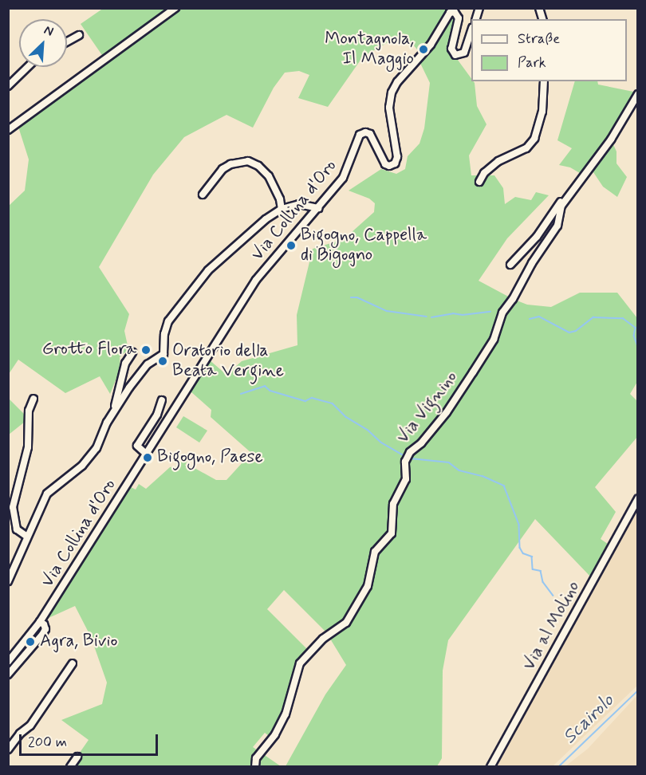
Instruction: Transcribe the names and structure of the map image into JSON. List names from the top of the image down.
{
  "streets": {
    "street": ["Via Collina d'Oro", "Via Vignino", "Via al Molino"]
  },
  "water": ["Scairolo"],
  "places": [
    "Montagnola, Il Maggio",
    "Bigogno, Cappella di Bigogno",
    "Grotto Flora",
    "Oratorio della Beata Vergine",
    "Bigogno, Paese",
    "Agra, Bivio"
  ],
  "legend": ["Straße", "Park"],
  "scale_bar": "200 m",
  "north": "top right"
}
